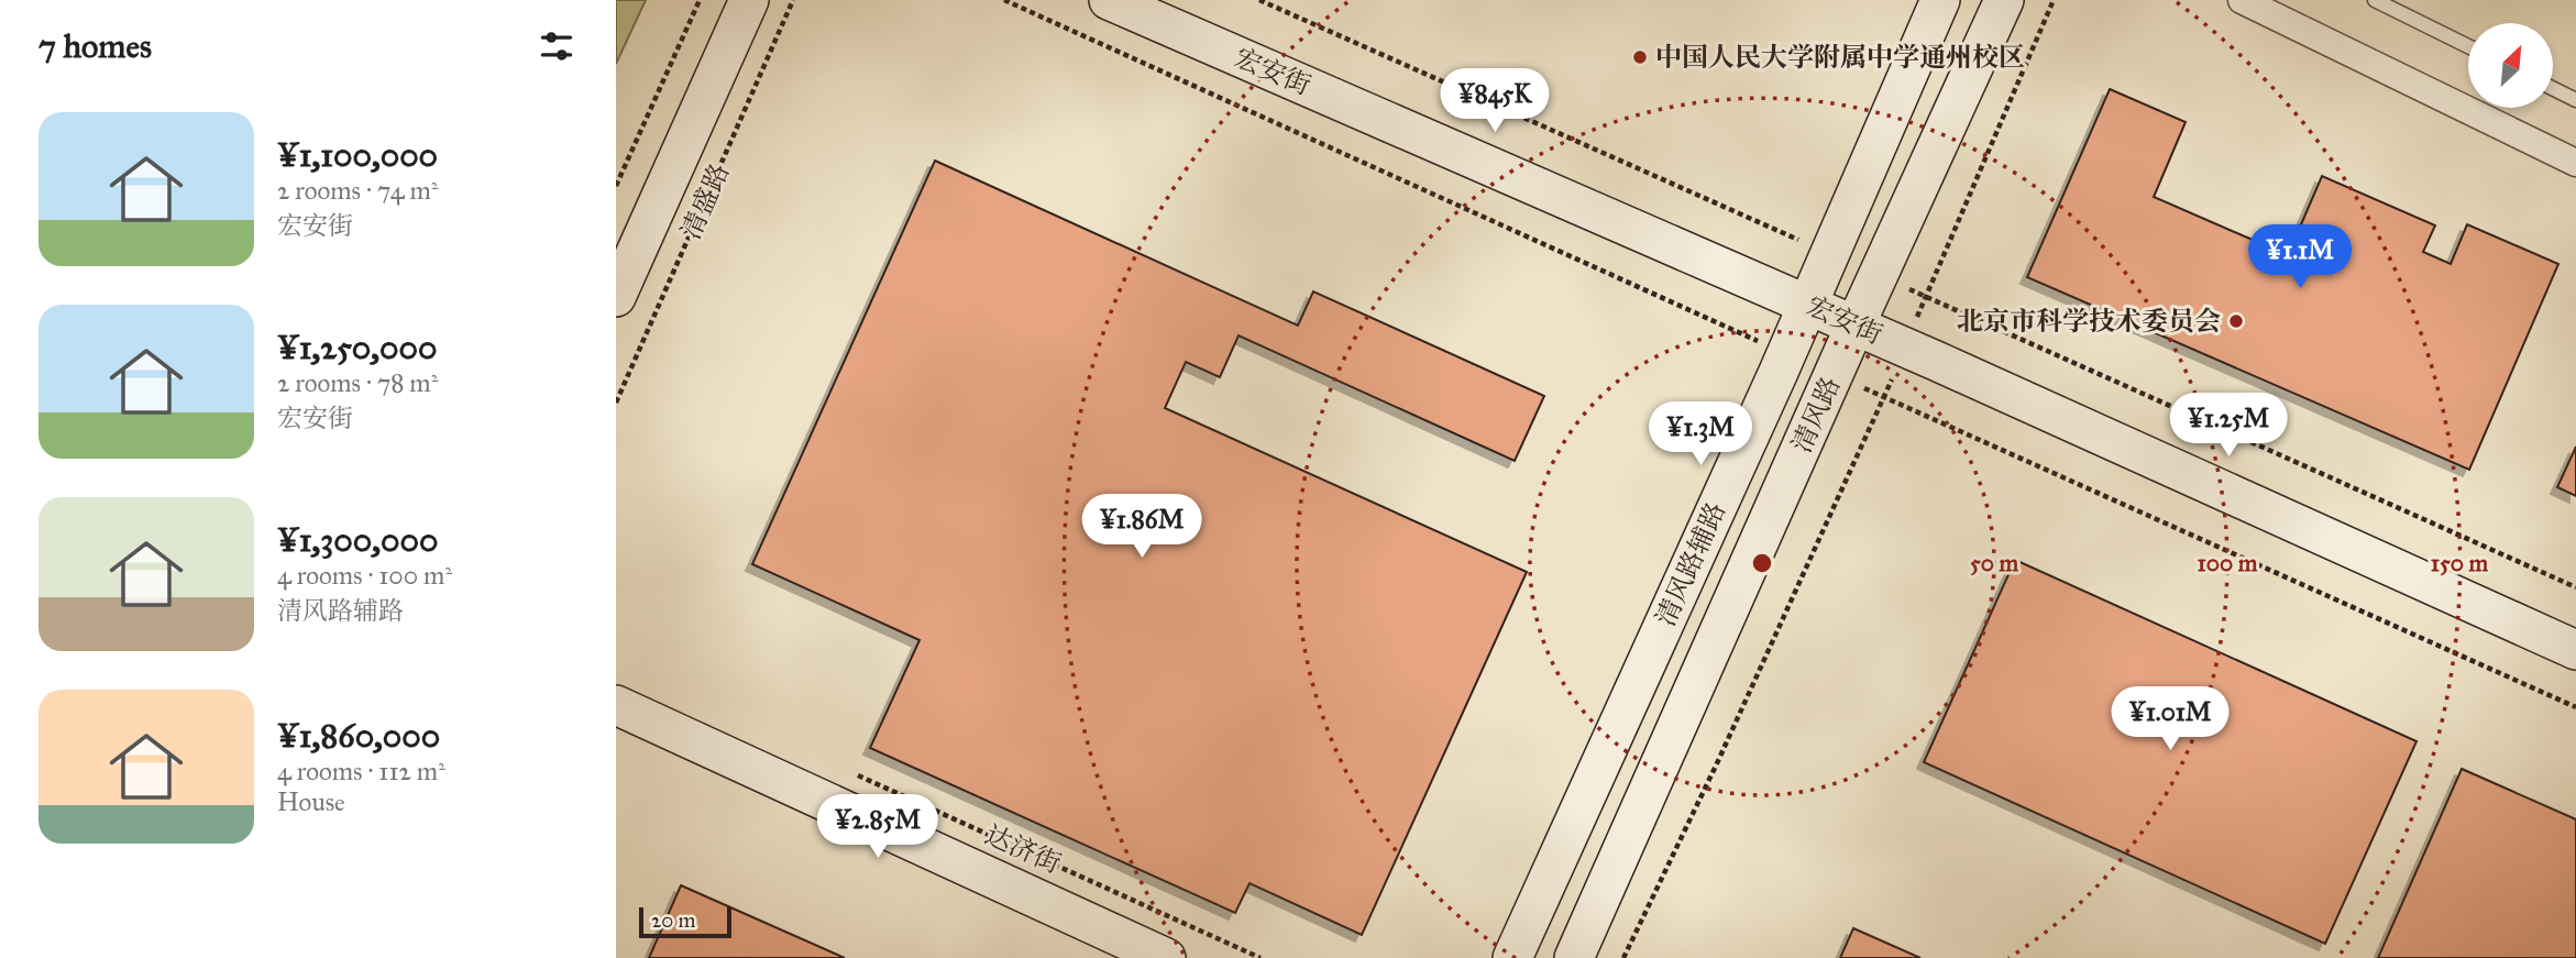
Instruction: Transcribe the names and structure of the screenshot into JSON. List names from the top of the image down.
{
  "streets": {
    "street": [
      "宏安街",
      "清盛路",
      "清风路",
      "清风路辅路",
      "达济街"
    ]
  },
  "crossings": [
    ["宏安街", "清风路"],
    ["宏安街", "清风路辅路"]
  ],
  "places": ["中国人民大学附属中学通州校区", "北京市科学技术委员会"],
  "scale_bar": "20 m",
  "north": "top right",
  "page": {
    "heading": "7 homes",
    "price": [
      "¥845K",
      "¥1.1M",
      "¥1.25M",
      "¥1.3M",
      "¥1.86M",
      "¥1.01M",
      "¥2.85M"
    ],
    "list": [
      {
        "name": "¥1,100,000",
        "note": "2 rooms · 74 m² · 宏安街"
      },
      {
        "name": "¥1,250,000",
        "note": "2 rooms · 78 m² · 宏安街"
      },
      {
        "name": "¥1,300,000",
        "note": "4 rooms · 100 m² · 清风路辅路"
      },
      {
        "name": "¥1,860,000",
        "note": "4 rooms · 112 m² · House"
      }
    ],
    "scale": "20 m"
  },
  "rings": ["50 m", "100 m", "150 m"]
}
